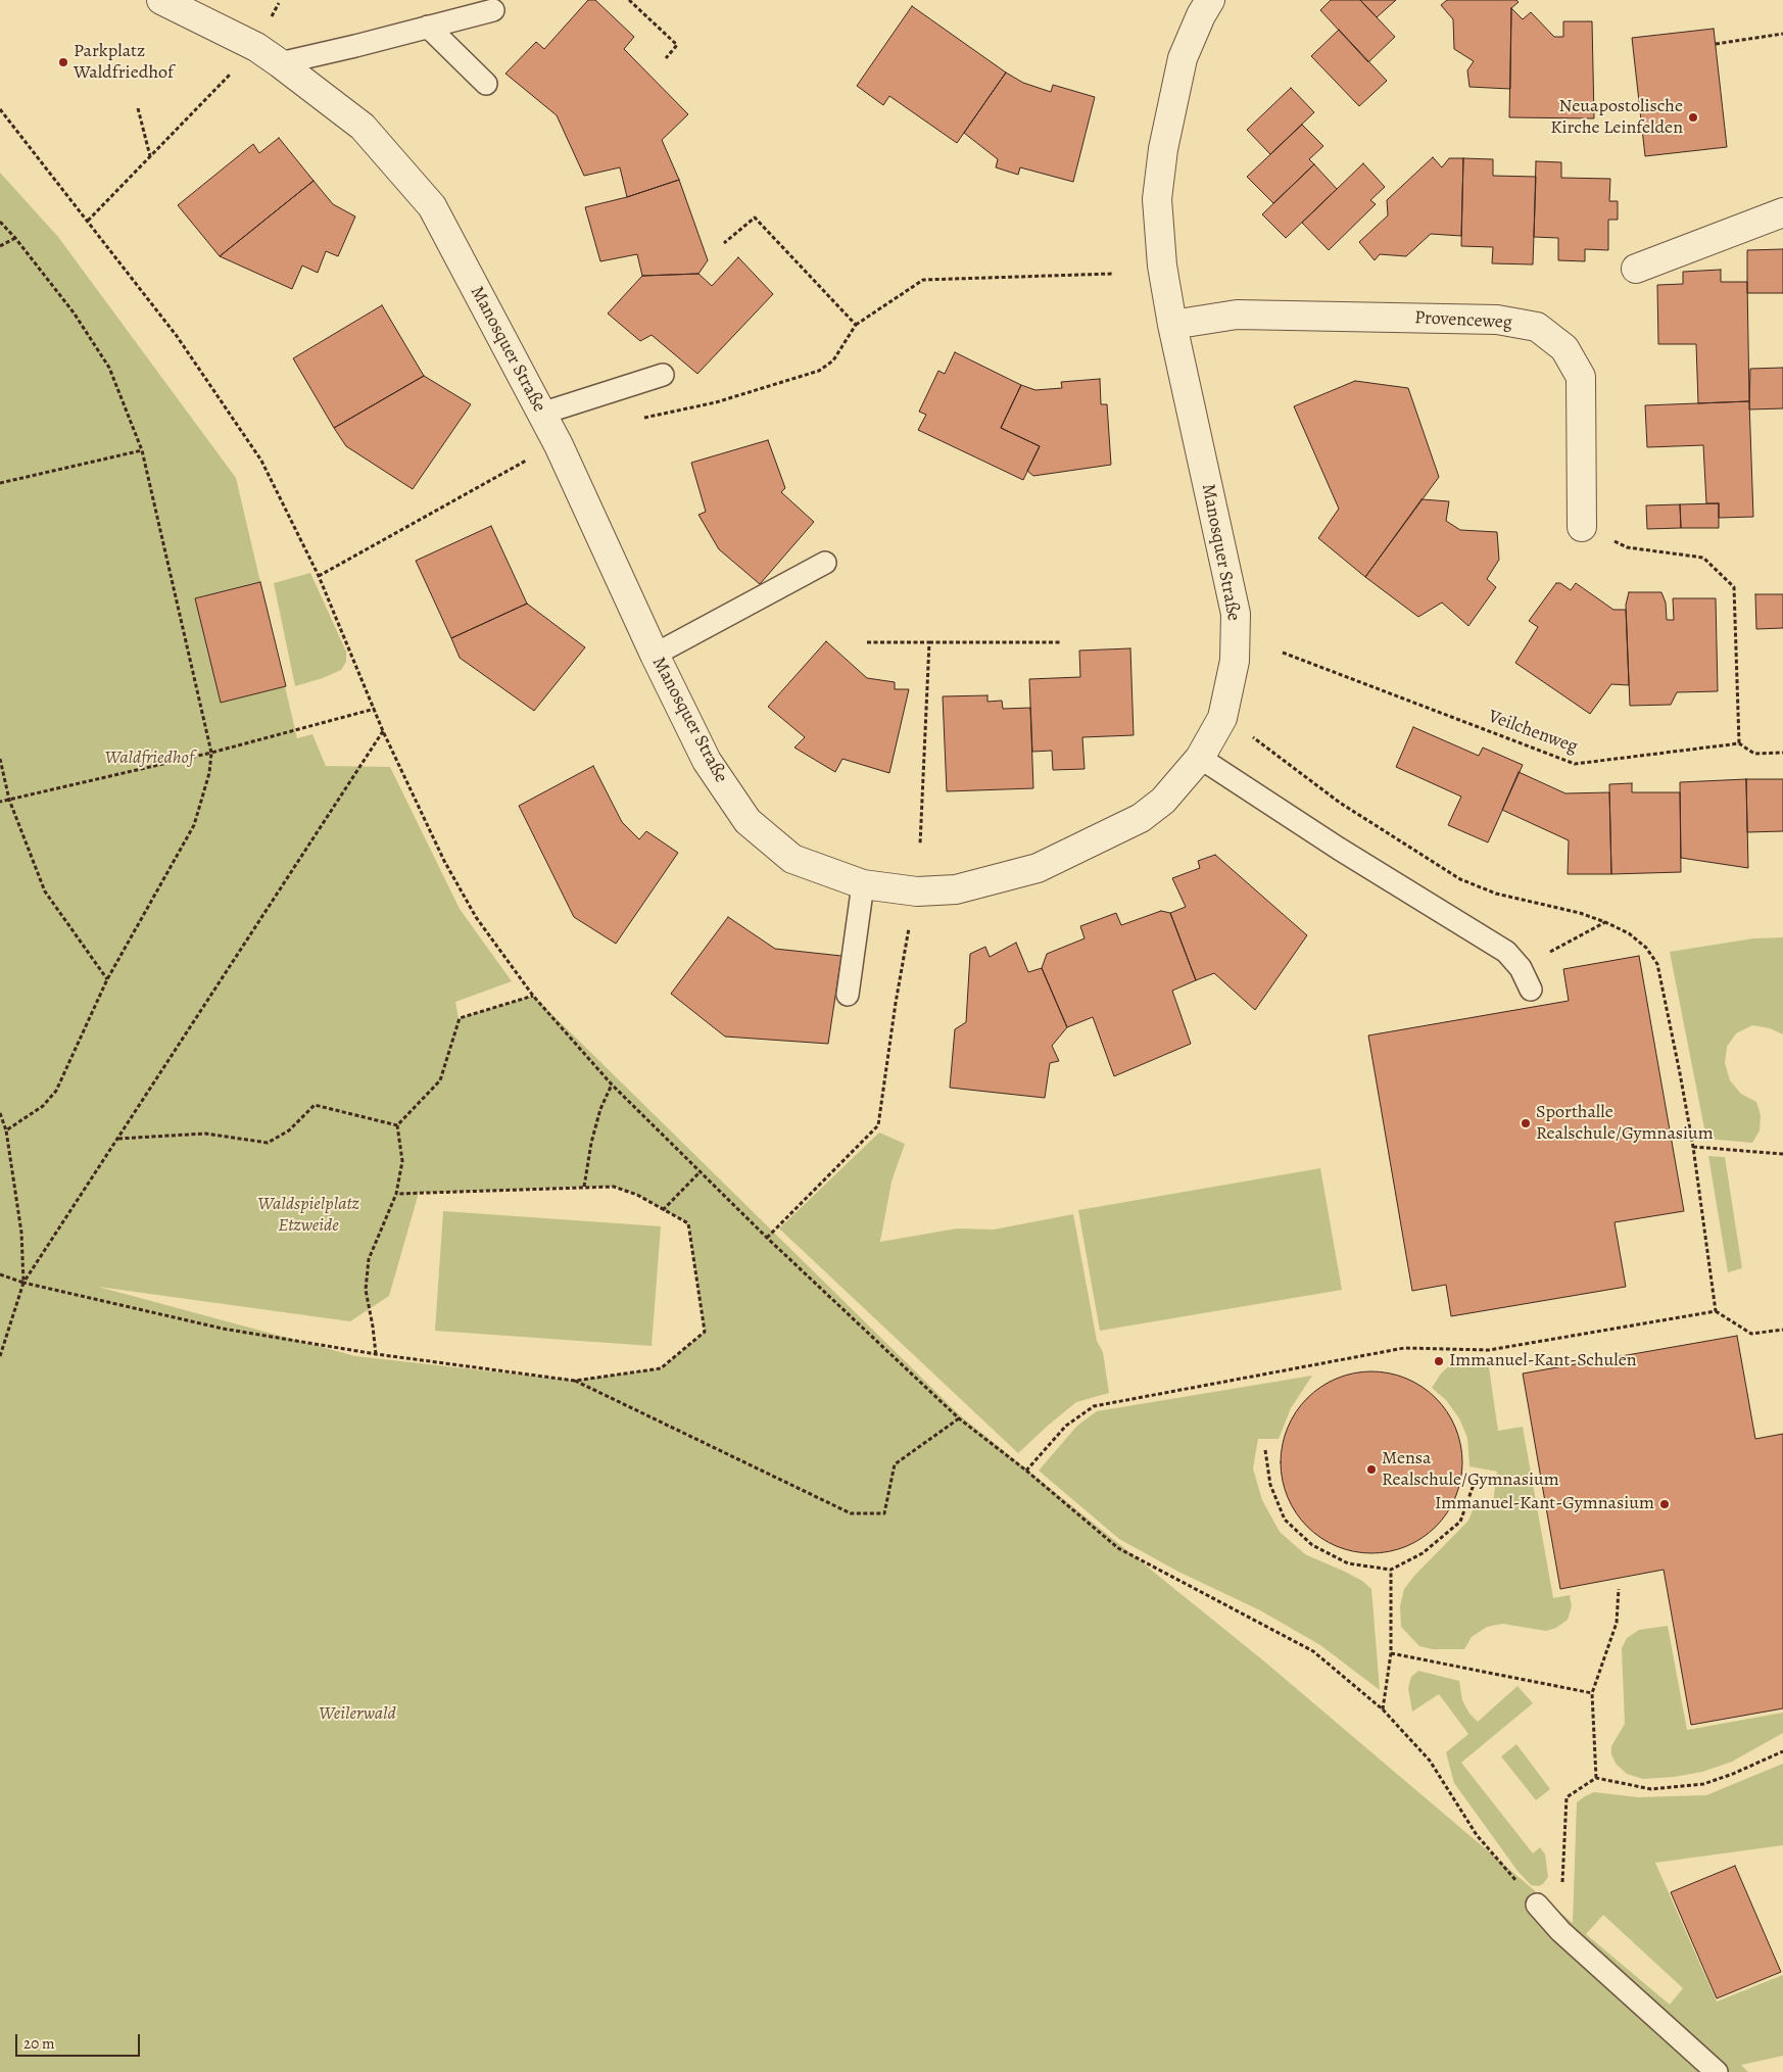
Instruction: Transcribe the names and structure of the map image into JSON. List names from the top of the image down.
{
  "streets": {
    "street": ["Provenceweg", "Manosquer Straße"],
    "path": ["Veilchenweg"]
  },
  "crossings": [
    ["Provenceweg", "Manosquer Straße"]
  ],
  "parks": ["Waldfriedhof", "Waldspielplatz Etzweide", "Weilerwald"],
  "places": [
    "Parkplatz Waldfriedhof",
    "Neuapostolische Kirche Leinfelden",
    "Sporthalle Realschule/Gymnasium",
    "Immanuel-Kant-Schulen",
    "Mensa Realschule/Gymnasium",
    "Immanuel-Kant-Gymnasium"
  ],
  "scale_bar": "20 m"
}
